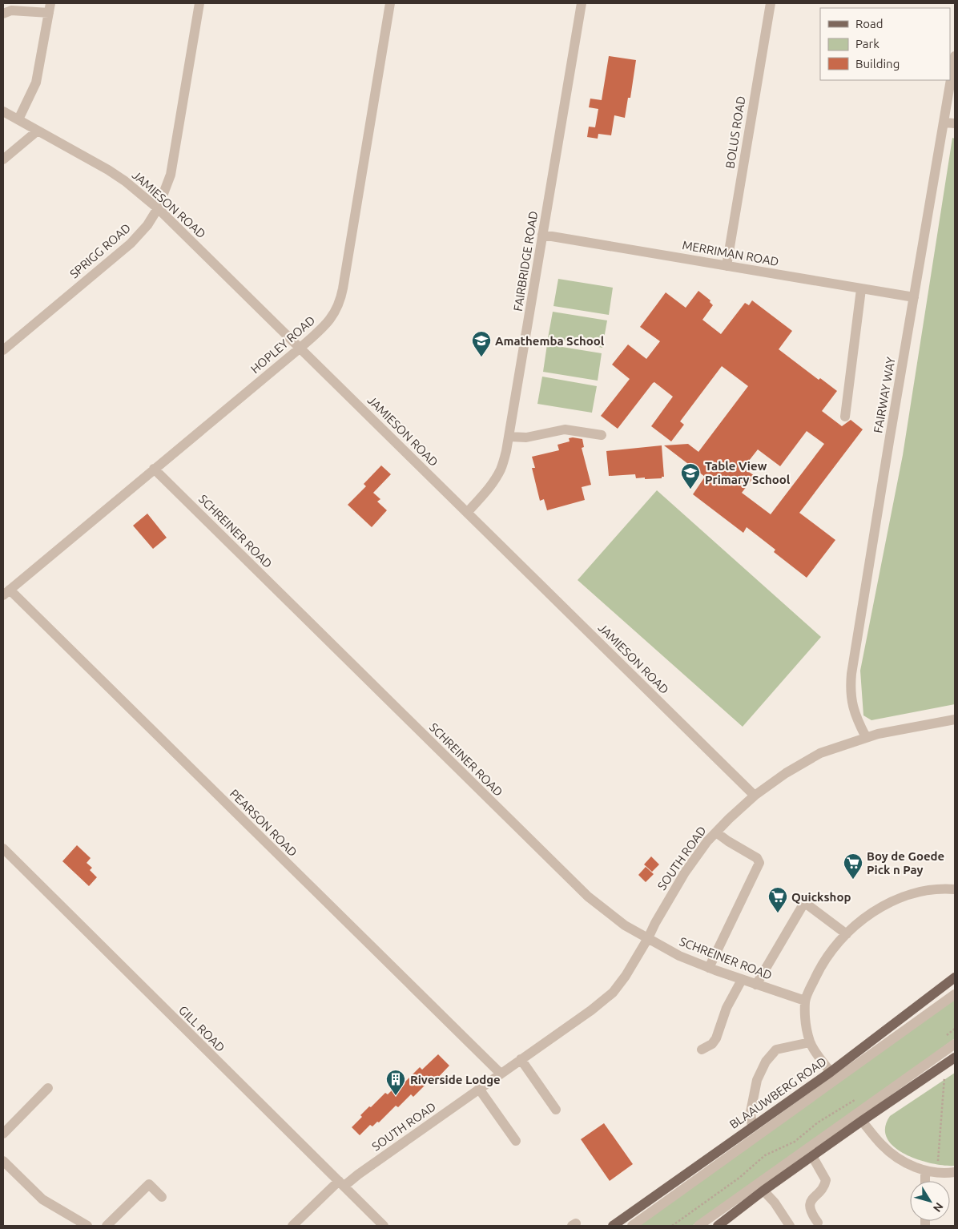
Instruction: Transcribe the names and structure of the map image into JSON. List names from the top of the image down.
{
  "streets": {
    "main road": ["BLAAUWBERG ROAD"],
    "street": [
      "BOLUS ROAD",
      "JAMIESON ROAD",
      "SPRIGG ROAD",
      "MERRIMAN ROAD",
      "FAIRBRIDGE ROAD",
      "HOPLEY ROAD",
      "FAIRWAY WAY",
      "SCHREINER ROAD",
      "PEARSON ROAD",
      "SOUTH ROAD",
      "GILL ROAD"
    ]
  },
  "crossings": [
    ["BOLUS ROAD", "MERRIMAN ROAD"],
    ["JAMIESON ROAD", "SPRIGG ROAD"],
    ["JAMIESON ROAD", "FAIRBRIDGE ROAD"],
    ["JAMIESON ROAD", "HOPLEY ROAD"],
    ["JAMIESON ROAD", "SOUTH ROAD"],
    ["MERRIMAN ROAD", "FAIRBRIDGE ROAD"],
    ["MERRIMAN ROAD", "FAIRWAY WAY"],
    ["HOPLEY ROAD", "SCHREINER ROAD"],
    ["HOPLEY ROAD", "PEARSON ROAD"],
    ["FAIRWAY WAY", "SOUTH ROAD"],
    ["SCHREINER ROAD", "SOUTH ROAD"],
    ["PEARSON ROAD", "SOUTH ROAD"],
    ["SOUTH ROAD", "GILL ROAD"]
  ],
  "places": {
    "school or university": ["Amathemba School", "Table View Primary School"],
    "supermarket": ["Boy de Goede Pick n Pay", "Quickshop"],
    "building": ["Riverside Lodge"]
  },
  "legend": ["Road", "Park", "Building"],
  "north": "bottom right"
}
